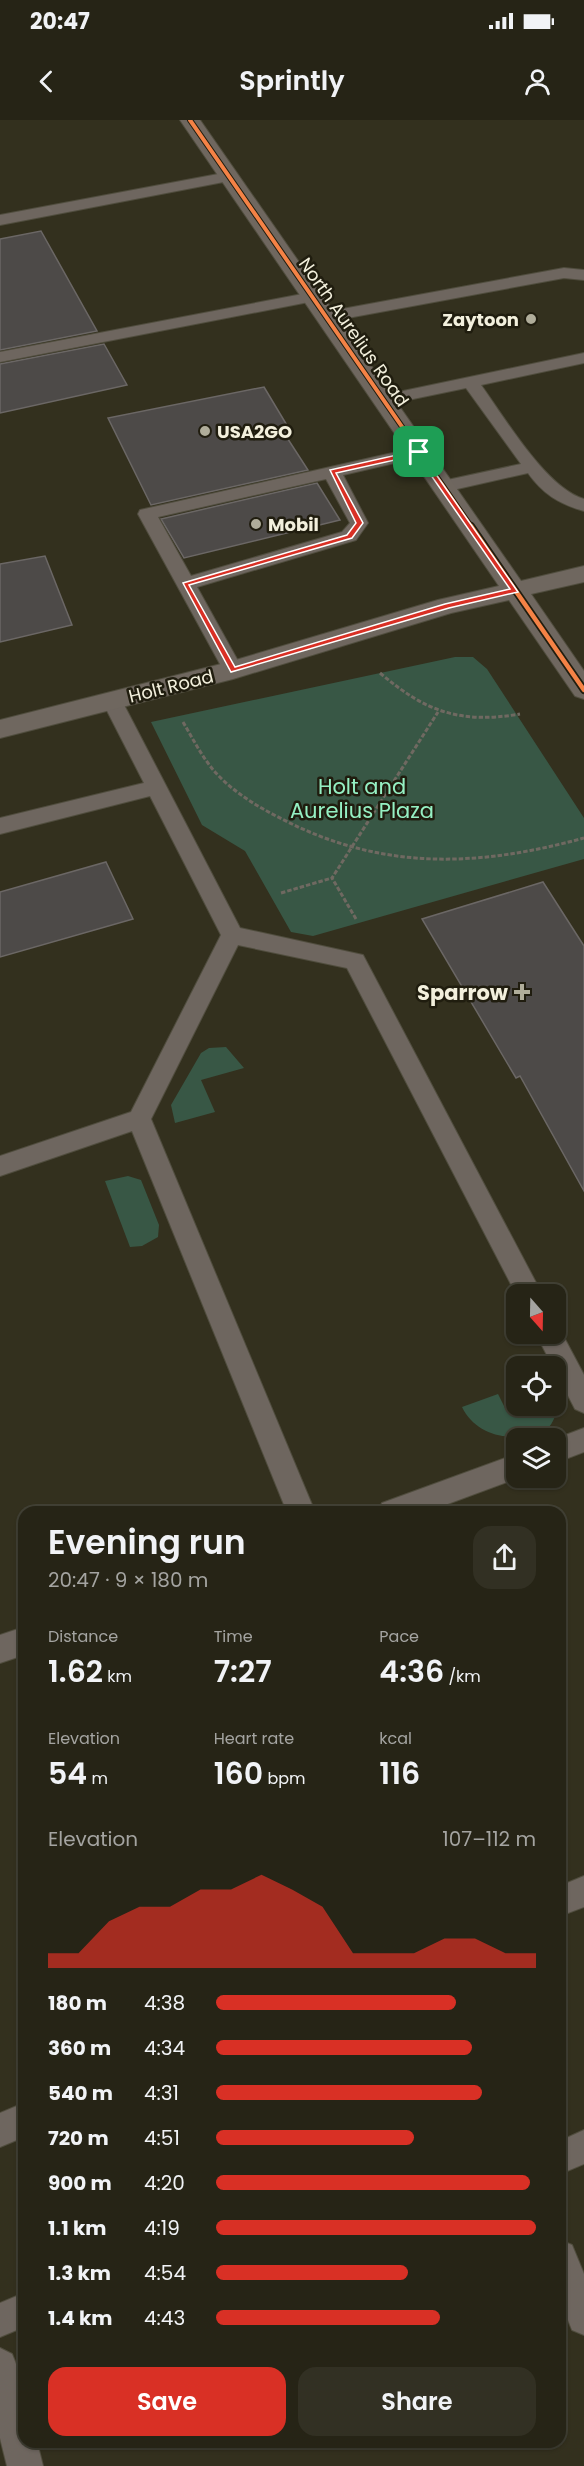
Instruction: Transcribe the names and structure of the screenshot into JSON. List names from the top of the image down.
{
  "streets": {
    "street": ["North Aurelius Road", "Holt Road"]
  },
  "crossings": [
    ["North Aurelius Road", "Holt Road"]
  ],
  "parks": ["Holt and Aurelius Plaza"],
  "places": {
    "other": ["Zaytoon", "USA2GO", "Mobil"],
    "health": ["Sparrow"]
  },
  "north": "bottom",
  "page": {
    "status": "20:47",
    "header": "Sprintly",
    "heading": ["Evening run", "20:47 · 9 × 180 m"],
    "stats": [
      ["Distance", "1.62 km"],
      ["Time", "7:27"],
      ["Pace", "4:36 /km"],
      ["Elevation", "54 m"],
      ["Heart rate", "160 bpm"],
      ["kcal", "116"]
    ],
    "chart": ["Elevation", "107–112 m"],
    "list": [
      {
        "name": "180 m",
        "note": "4:38"
      },
      {
        "name": "360 m",
        "note": "4:34"
      },
      {
        "name": "540 m",
        "note": "4:31"
      },
      {
        "name": "720 m",
        "note": "4:51"
      },
      {
        "name": "900 m",
        "note": "4:20"
      },
      {
        "name": "1.1 km",
        "note": "4:19"
      },
      {
        "name": "1.3 km",
        "note": "4:54"
      },
      {
        "name": "1.4 km",
        "note": "4:43"
      }
    ],
    "buttons": ["Save", "Share"]
  }
}
